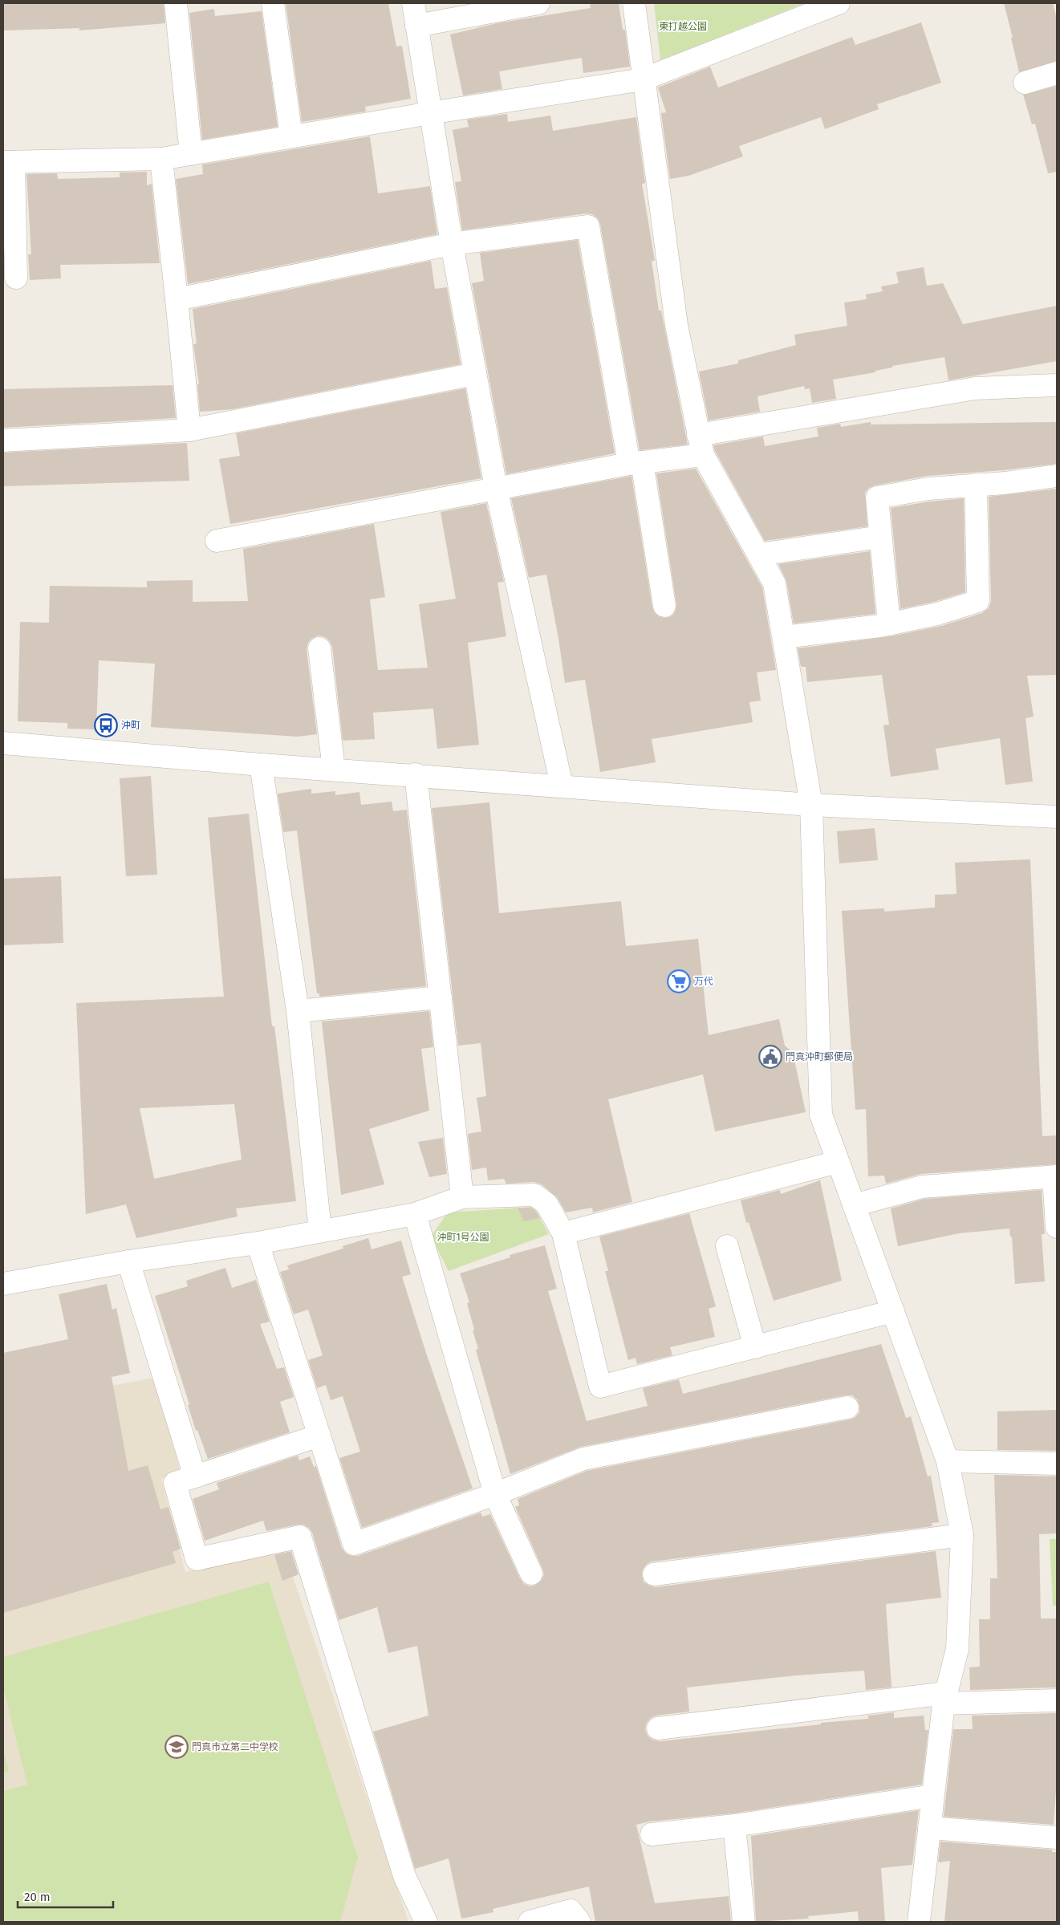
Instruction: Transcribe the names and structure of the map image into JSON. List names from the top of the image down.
{
  "parks": ["東打越公園", "沖町1号公園"],
  "places": {
    "bus stop": ["沖町"],
    "supermarket": ["万代"],
    "public building": ["門真沖町郵便局"],
    "school or university": ["門真市立第二中学校"]
  },
  "scale_bar": "20 m"
}
